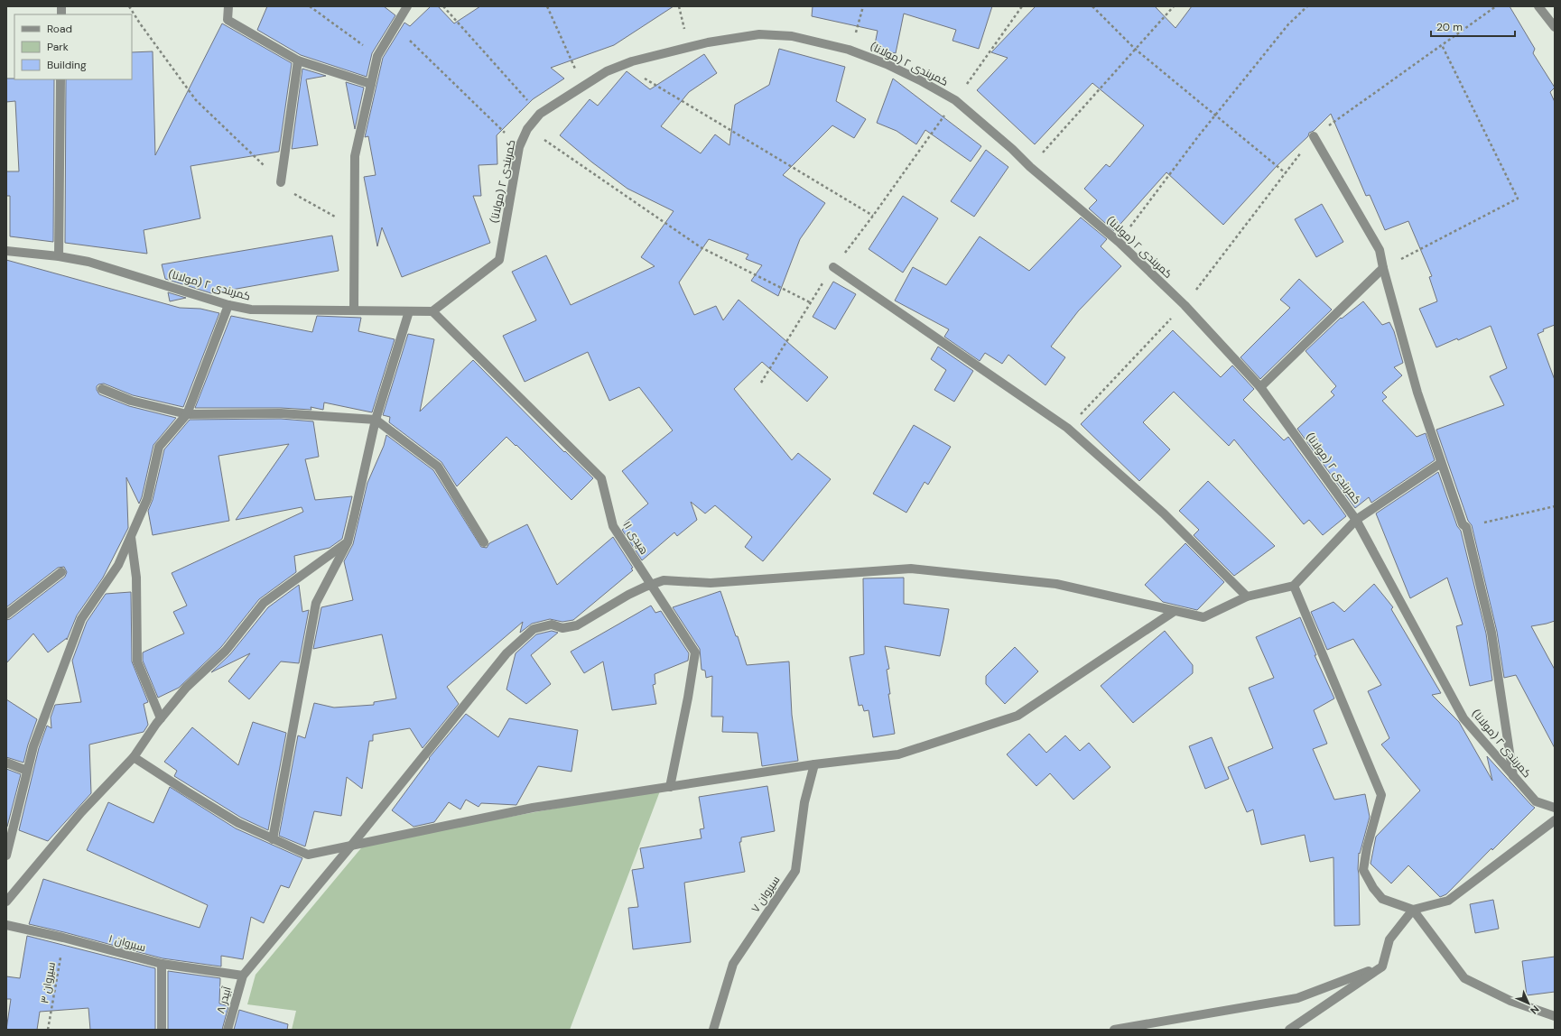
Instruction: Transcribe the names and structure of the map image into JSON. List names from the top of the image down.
{
  "streets": {
    "street": [
      "کمربندی ۲ (مولانا)",
      "هیدی ۱۱",
      "سیروان ۷",
      "سیروان ۱",
      "آبیدر ۸"
    ],
    "path": ["سیروان ۳"]
  },
  "crossings": [
    ["کمربندی ۲ (مولانا)", "هیدی ۱۱"],
    ["سیروان ۱", "سیروان ۳"],
    ["سیروان ۱", "آبیدر ۸"]
  ],
  "legend": ["Road", "Park", "Building"],
  "scale_bar": "20 m",
  "north": "bottom right"
}
